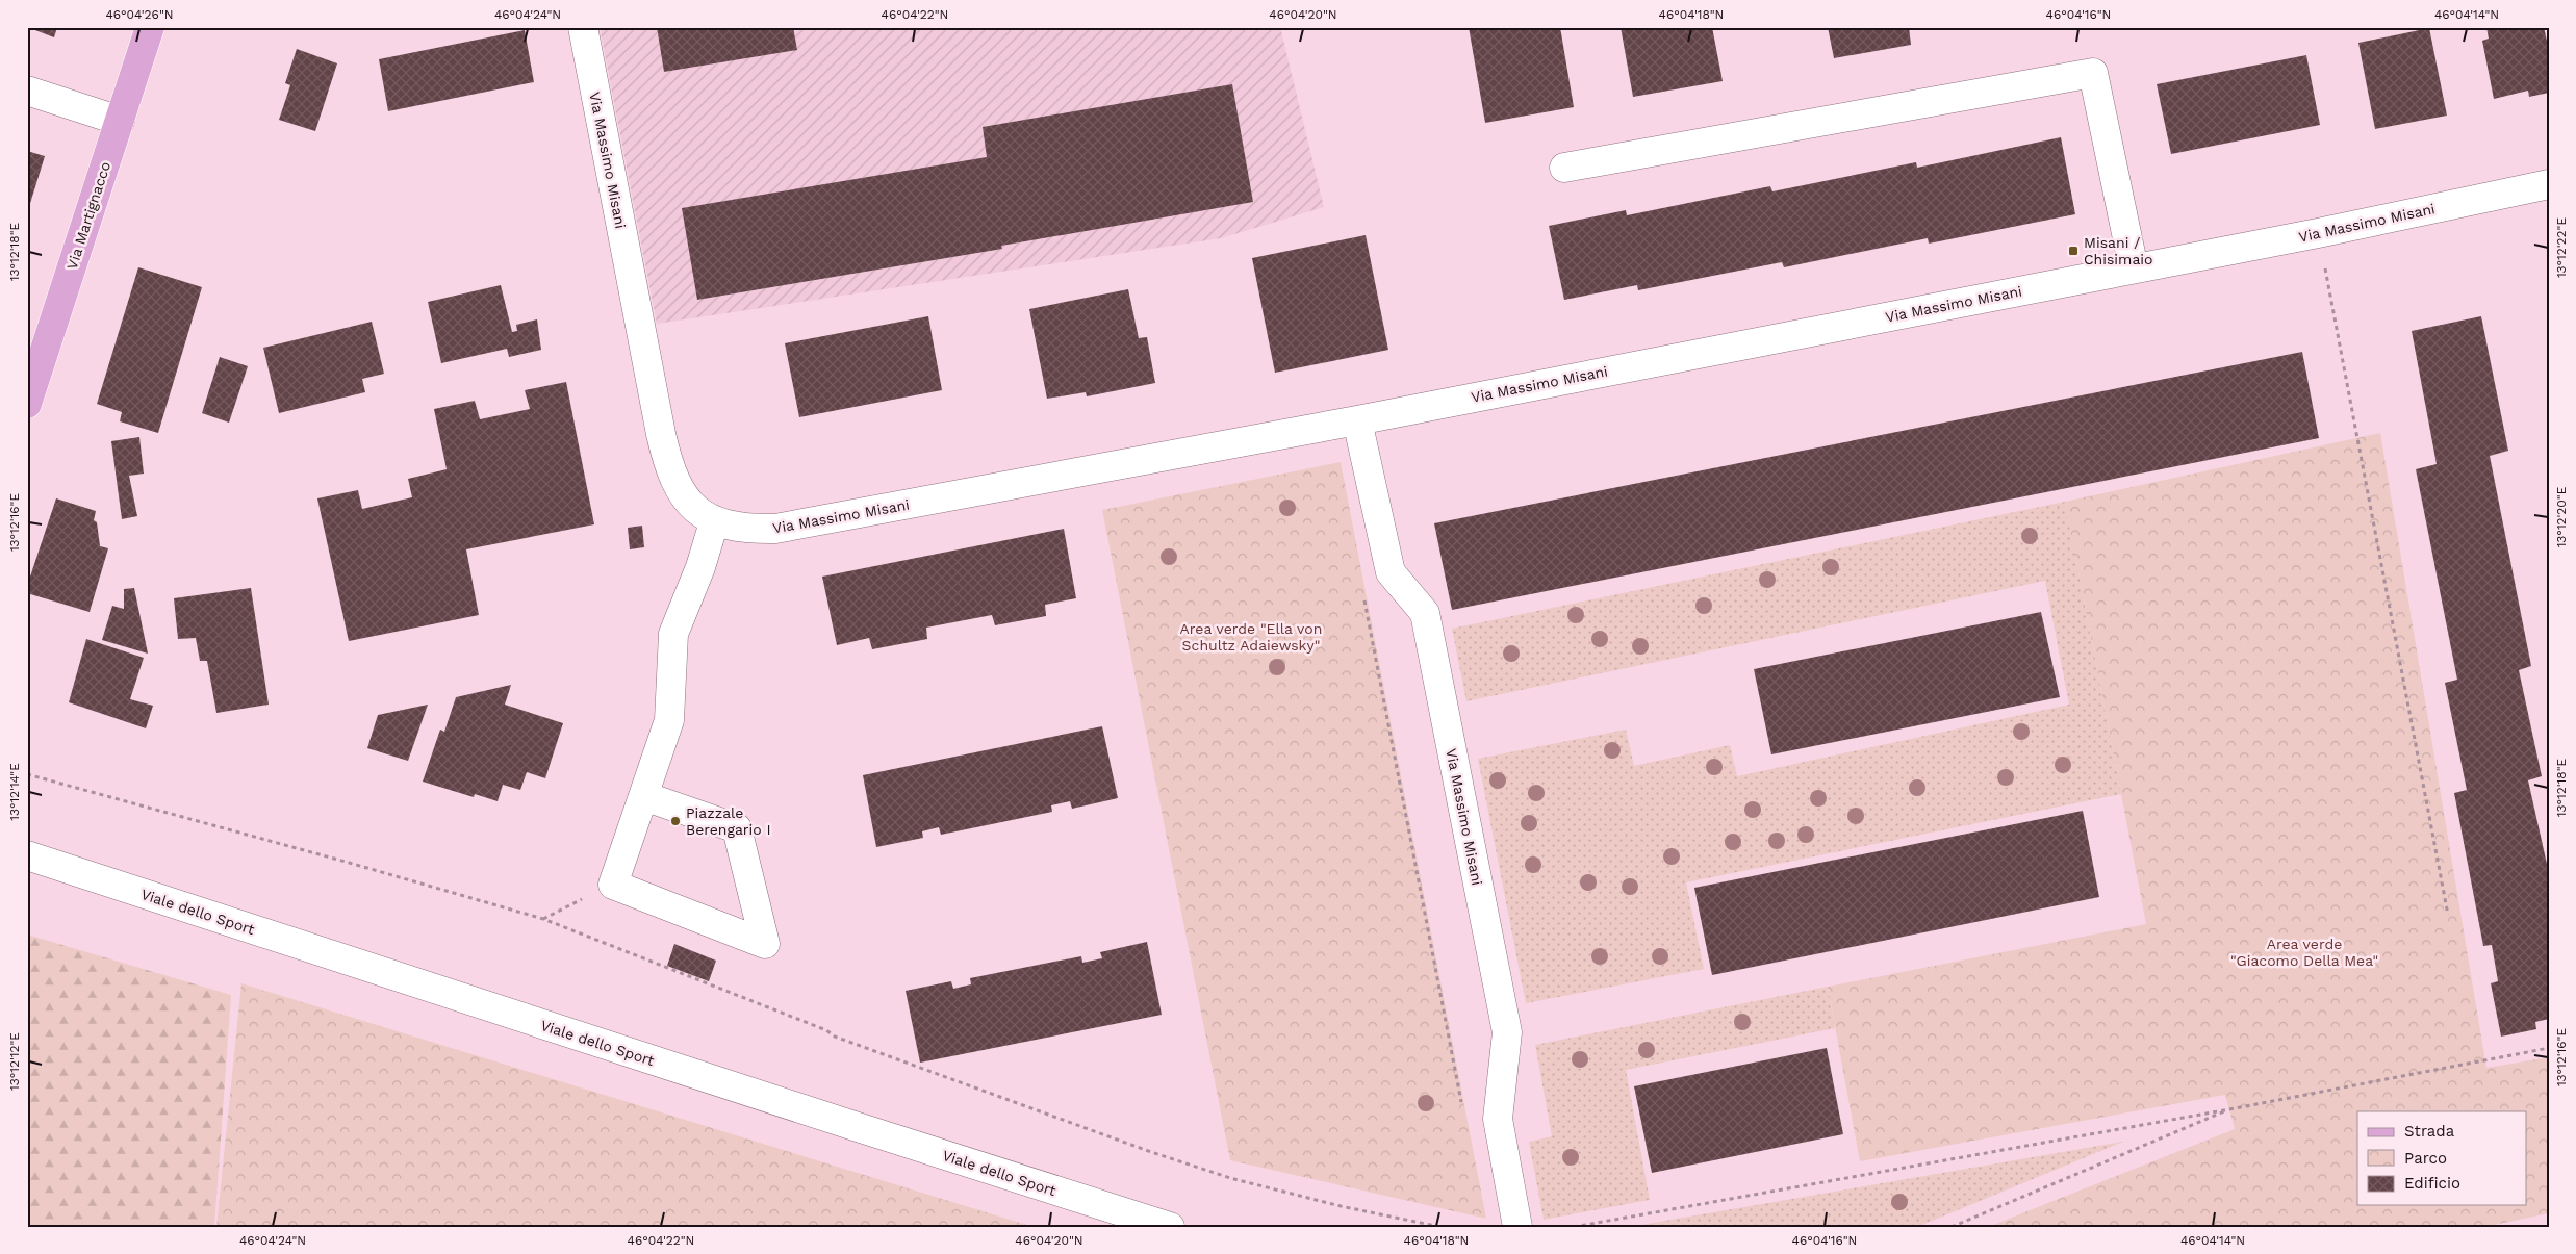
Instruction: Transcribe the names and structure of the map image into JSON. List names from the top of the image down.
{
  "streets": {
    "main road": ["Via Martignacco"],
    "street": ["Via Massimo Misani", "Viale dello Sport"]
  },
  "parks": ["Area verde \"Ella von Schultz Adaiewsky\"", "Area verde \"Giacomo Della Mea\""],
  "places": {
    "transit": ["Misani / Chisimaio"],
    "other": ["Piazzale Berengario I"]
  },
  "legend": ["Strada", "Parco", "Edificio"],
  "coordinates": [
    "46°04'26\"N",
    "46°04'24\"N",
    "46°04'22\"N",
    "46°04'20\"N",
    "46°04'18\"N",
    "46°04'16\"N",
    "46°04'14\"N",
    "13°12'22\"E",
    "13°12'18\"E",
    "13°12'20\"E",
    "13°12'16\"E",
    "13°12'14\"E",
    "13°12'12\"E"
  ]
}
